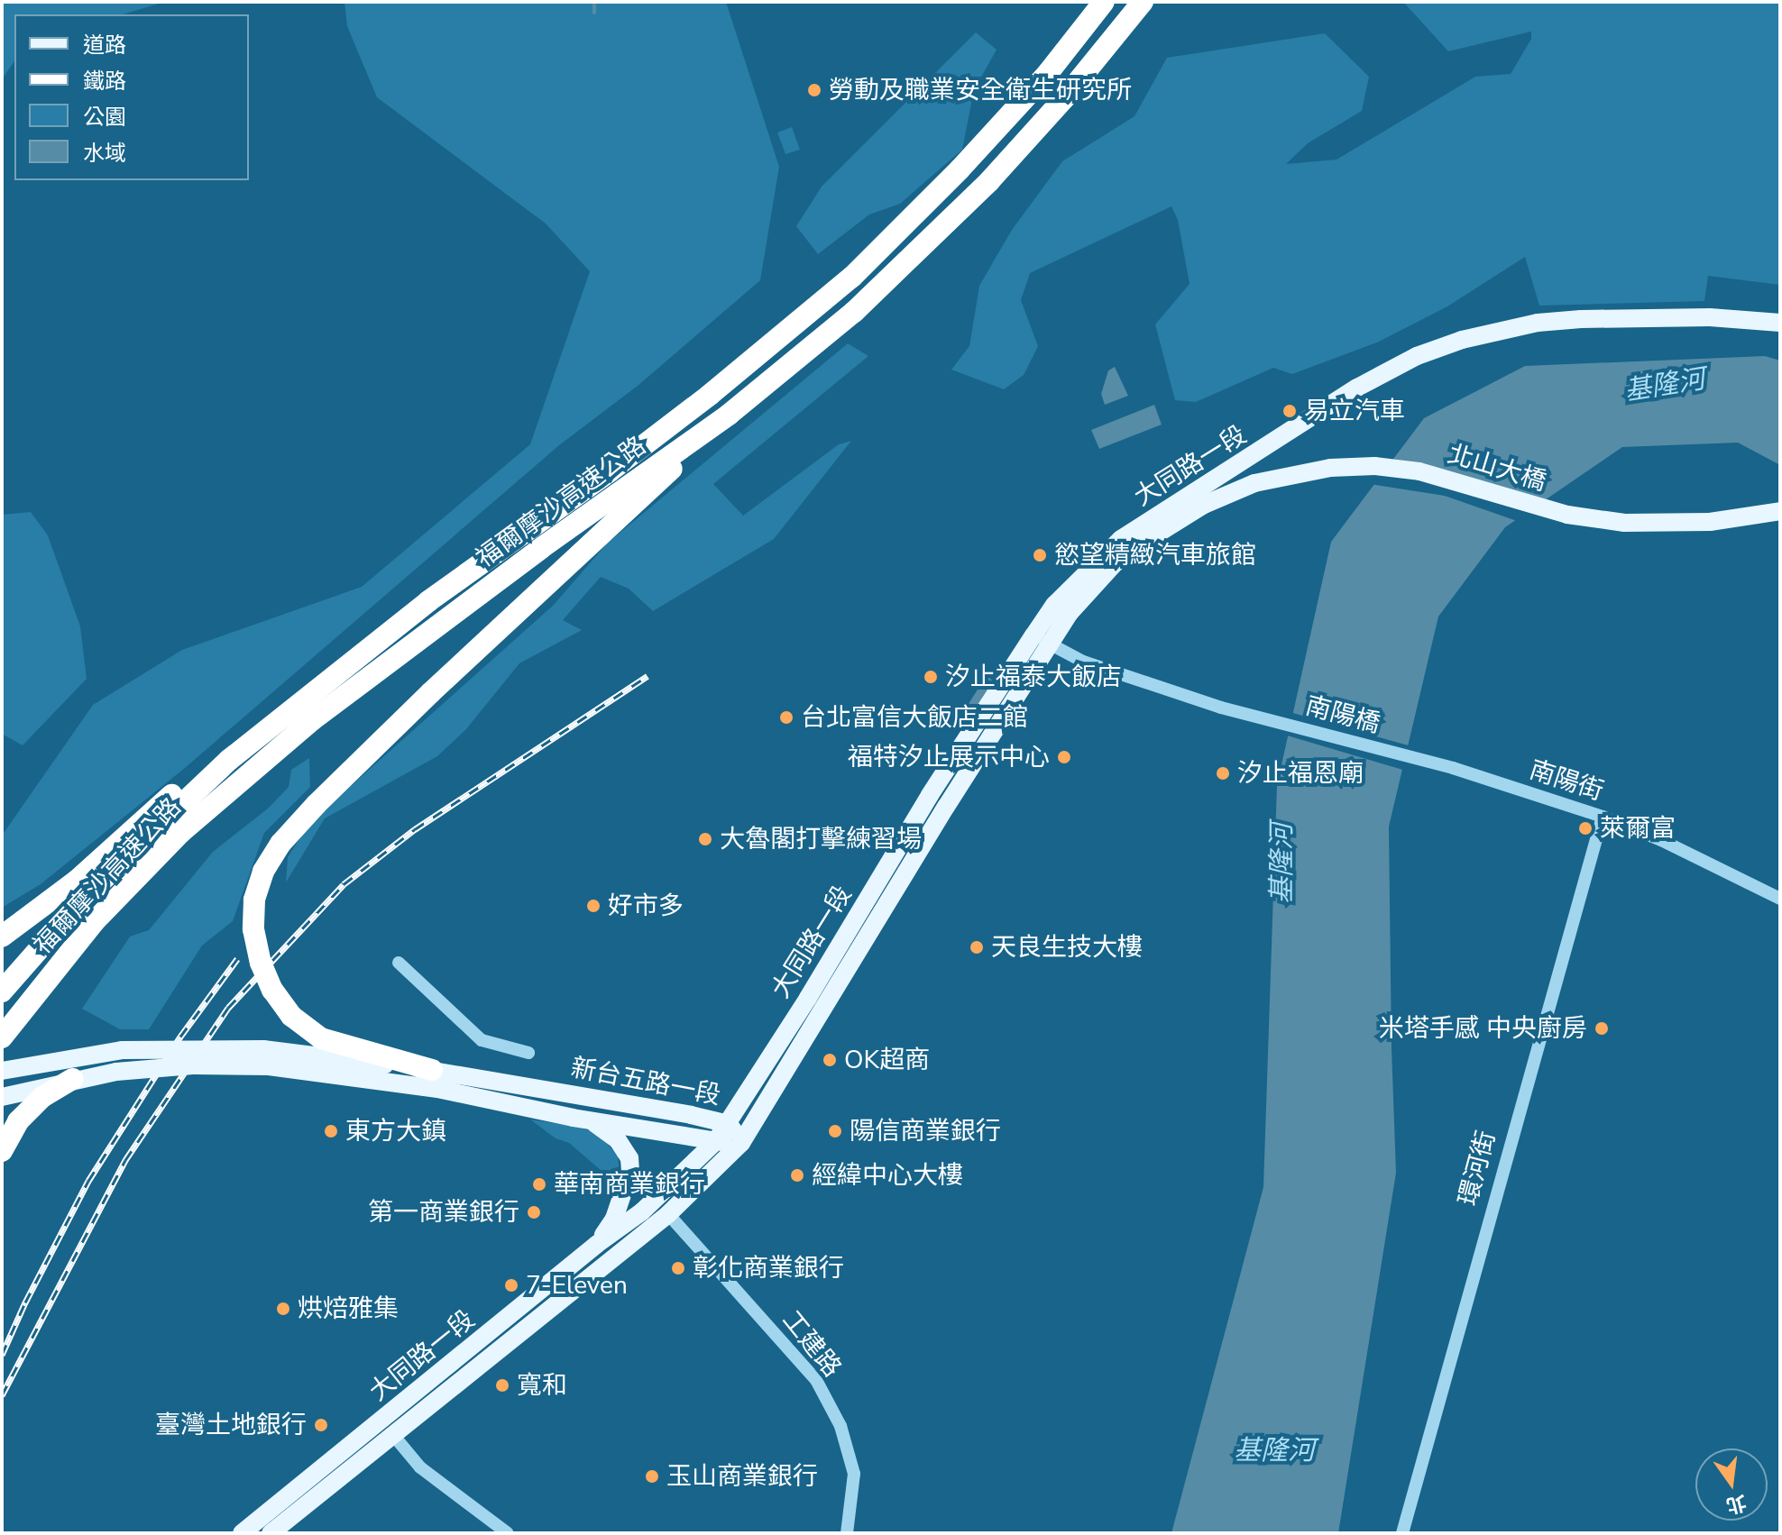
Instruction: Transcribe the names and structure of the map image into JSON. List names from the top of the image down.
{
  "streets": {
    "highway": ["福爾摩沙高速公路"],
    "main road": ["大同路一段", "北山大橋", "新台五路一段"],
    "street": [
      "南陽橋",
      "南陽街",
      "環河街",
      "工建路"
    ]
  },
  "crossings": [
    ["大同路一段", "北山大橋"],
    ["大同路一段", "南陽橋"],
    ["大同路一段", "新台五路一段"],
    ["大同路一段", "工建路"],
    ["南陽橋", "南陽街"],
    ["南陽街", "環河街"]
  ],
  "water": ["基隆河"],
  "places": [
    "勞動及職業安全衛生研究所",
    "易立汽車",
    "慾望精緻汽車旅館",
    "汐止福泰大飯店",
    "台北富信大飯店二館",
    "福特汐止展示中心",
    "汐止福恩廟",
    "萊爾富",
    "大魯閣打擊練習場",
    "好市多",
    "天良生技大樓",
    "米塔手感 中央廚房",
    "OK超商",
    "東方大鎮",
    "陽信商業銀行",
    "經緯中心大樓",
    "華南商業銀行",
    "第一商業銀行",
    "彰化商業銀行",
    "7-Eleven",
    "烘焙雅集",
    "寬和",
    "臺灣土地銀行",
    "玉山商業銀行"
  ],
  "legend": [
    "道路",
    "鐵路",
    "公園",
    "水域"
  ],
  "north": "bottom"
}
